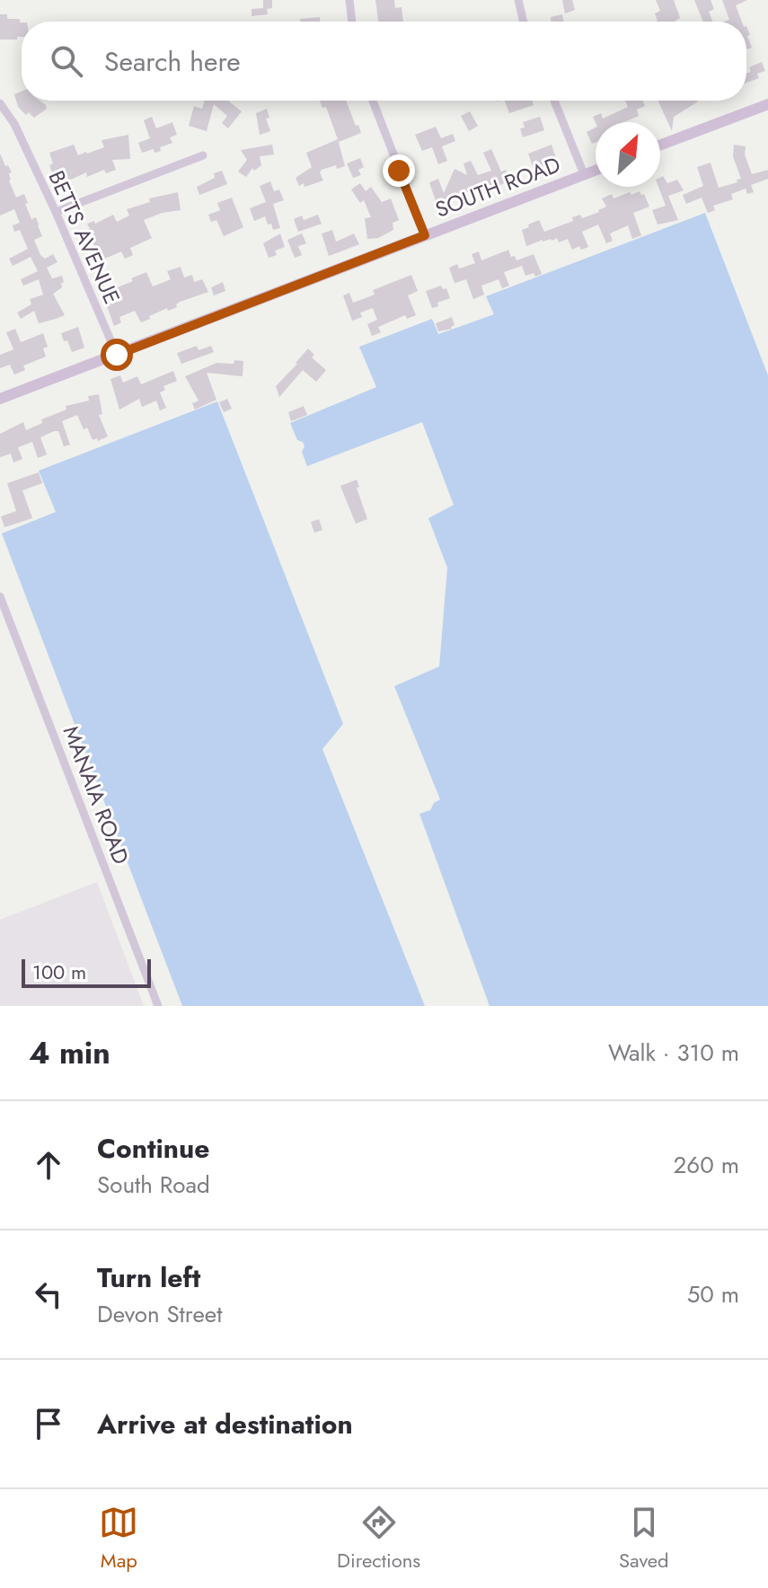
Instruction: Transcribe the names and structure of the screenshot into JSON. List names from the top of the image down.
{
  "streets": {
    "street": ["SOUTH ROAD", "BETTS AVENUE", "MANAIA ROAD"]
  },
  "crossings": [
    ["SOUTH ROAD", "BETTS AVENUE"]
  ],
  "scale_bar": "100 m",
  "north": "top right",
  "page": {
    "search": "Search here",
    "scale": "100 m",
    "heading": ["4 min", "Walk · 310 m"],
    "list": [
      ["Continue", "South Road", "260 m"],
      ["Turn left", "Devon Street", "50 m"],
      "Arrive at destination"
    ],
    "nav": ["Map", "Directions", "Saved"]
  }
}
